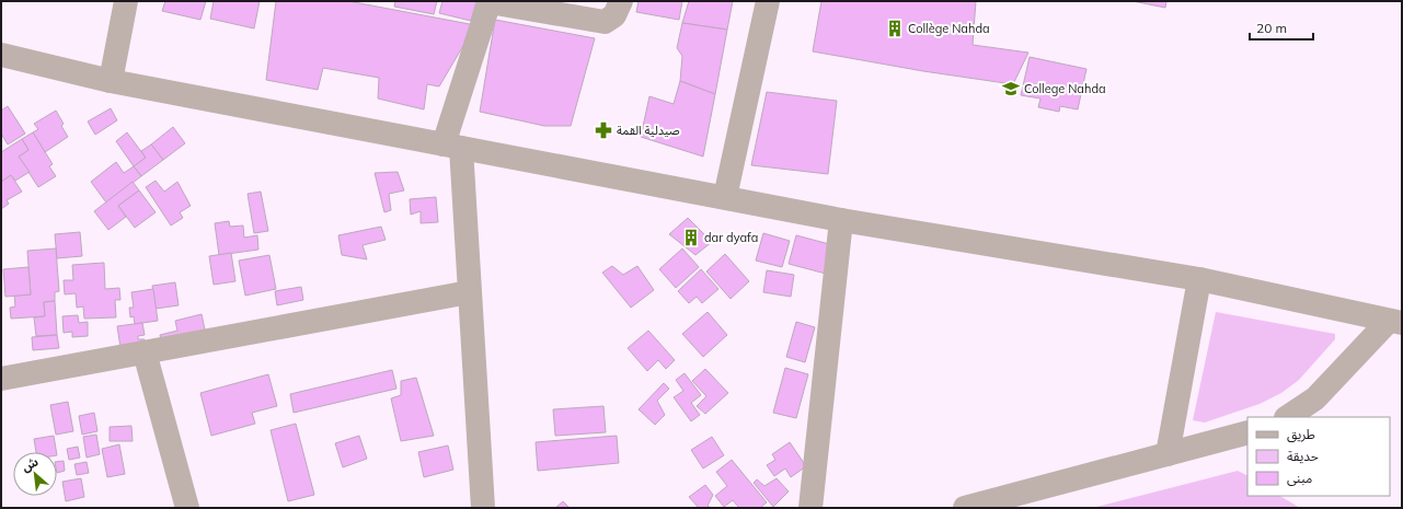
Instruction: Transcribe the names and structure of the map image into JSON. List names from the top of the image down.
{
  "places": {
    "building": ["Collège Nahda", "dar dyafa"],
    "school or university": ["College Nahda"],
    "pharmacy": ["صيدلية القمة"]
  },
  "legend": ["طريق", "حديقة", "مبنى"],
  "scale_bar": "20 m",
  "north": "top left"
}
